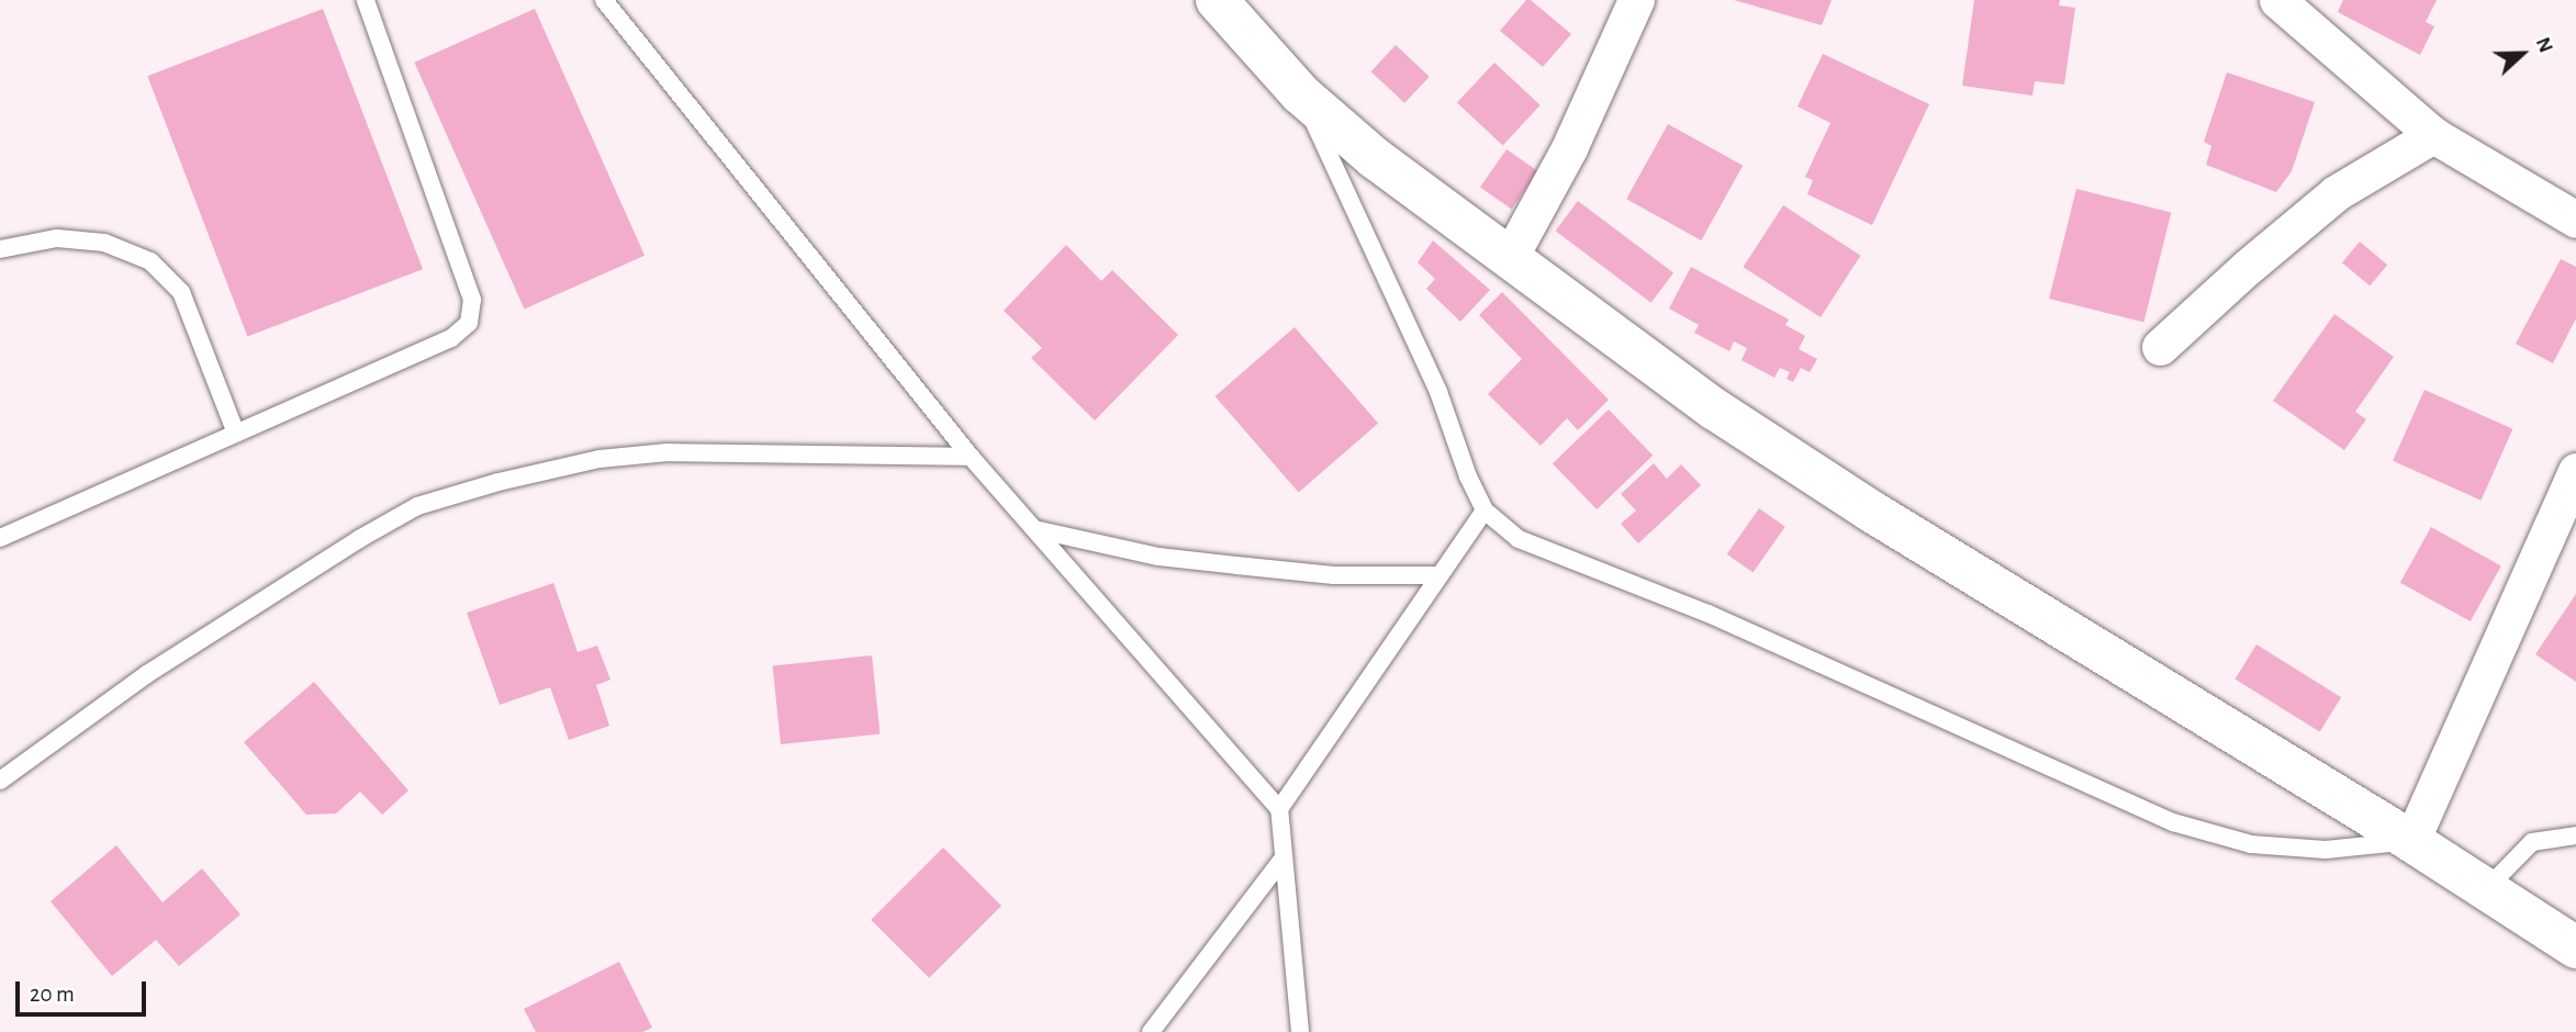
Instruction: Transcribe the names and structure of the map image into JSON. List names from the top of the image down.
{
  "scale_bar": "20 m",
  "north": "right"
}
